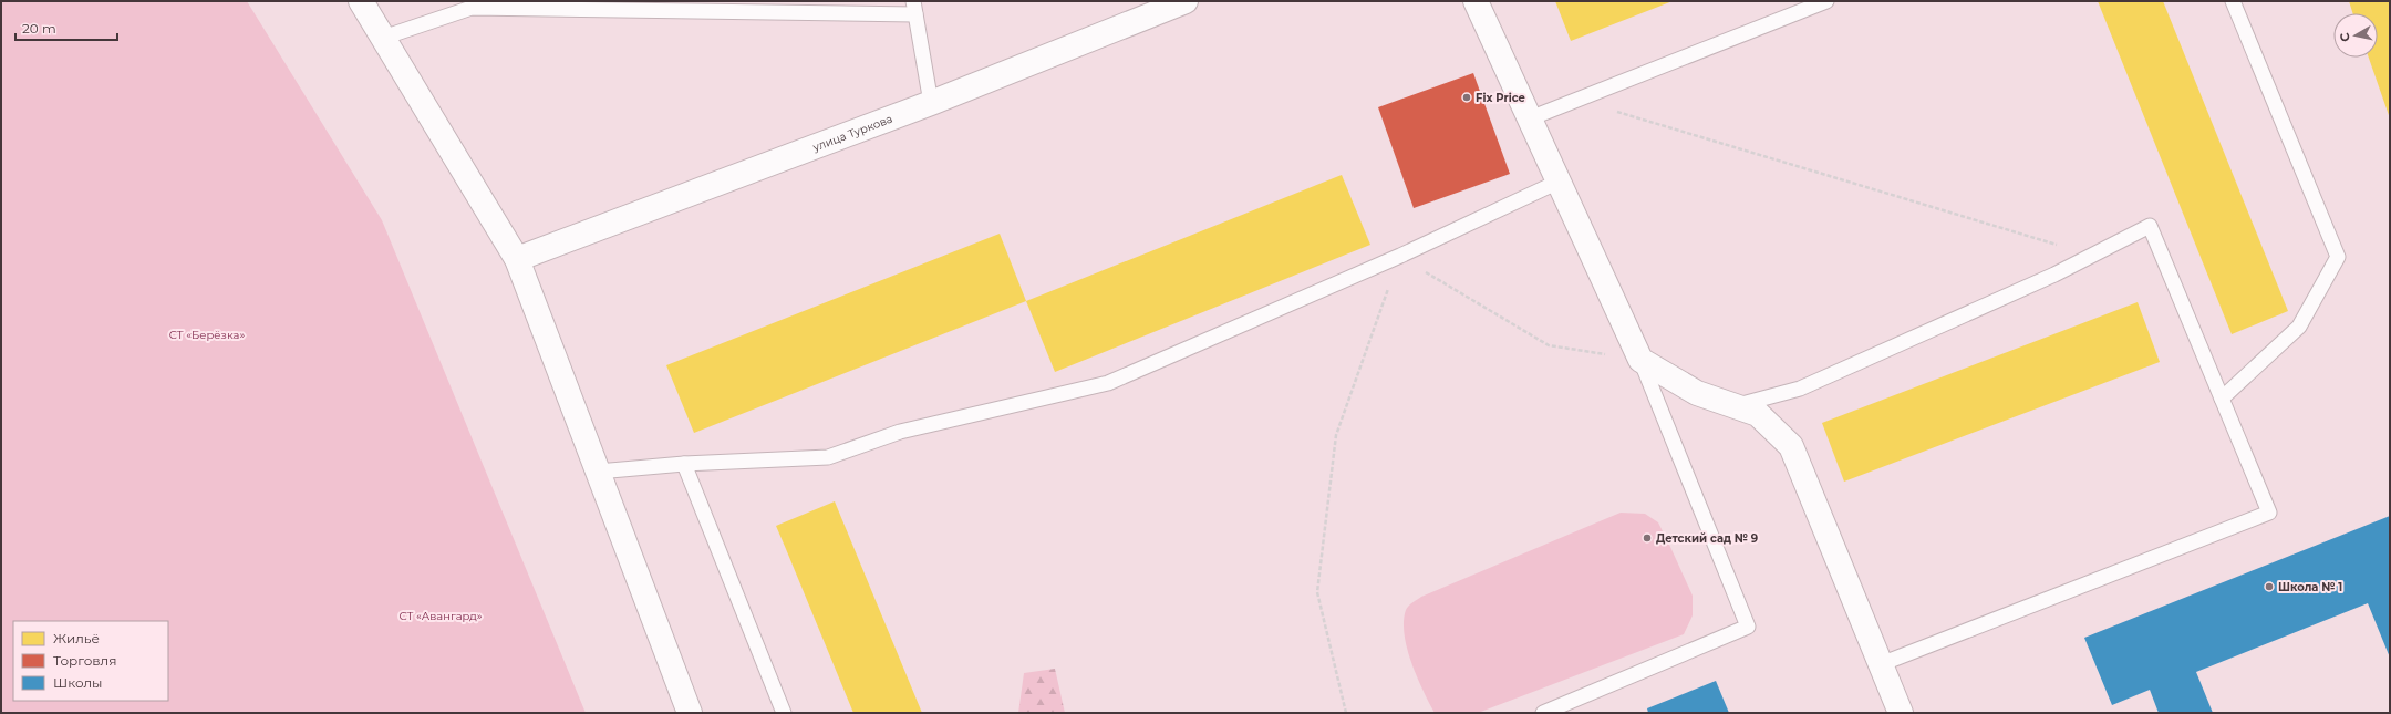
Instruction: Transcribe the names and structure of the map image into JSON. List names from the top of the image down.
{
  "streets": {
    "street": ["улица Туркова"]
  },
  "parks": ["СТ «Берёзка»", "СТ «Авангард»"],
  "places": ["Fix Price", "Детский сад № 9", "Школа № 1"],
  "legend": ["Жильё", "Торговля", "Школы"],
  "scale_bar": "20 m",
  "north": "left"
}
